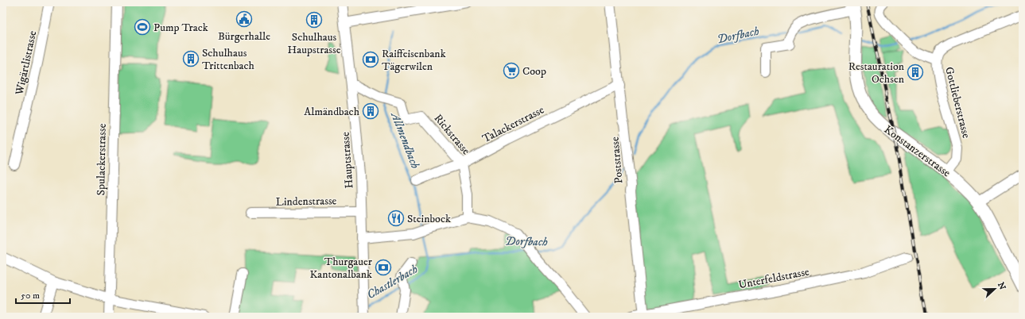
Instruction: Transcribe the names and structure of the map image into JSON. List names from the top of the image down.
{
  "streets": {
    "main road": ["Konstanzerstrasse"],
    "street": [
      "Wigärtlistrasse",
      "Gottlieberstrasse",
      "Talackerstrasse",
      "Rickstrasse",
      "Spulackerstrasse",
      "Hauptstrasse",
      "Poststrasse",
      "Lindenstrasse",
      "Unterfeldstrasse"
    ]
  },
  "crossings": [
    ["Gottlieberstrasse", "Konstanzerstrasse"],
    ["Talackerstrasse", "Rickstrasse"],
    ["Talackerstrasse", "Poststrasse"],
    ["Rickstrasse", "Hauptstrasse"],
    ["Hauptstrasse", "Lindenstrasse"],
    ["Poststrasse", "Unterfeldstrasse"]
  ],
  "water": ["Dorfbach", "Allmendbach", "Chastlerbach"],
  "places": {
    "public building": ["Bürgerhalle"],
    "building": [
      "Schulhaus Haupstrasse",
      "Schulhaus Trittenbach",
      "Restauration Ochsen",
      "Almändbach"
    ],
    "sports": ["Pump Track"],
    "bank": ["Raiffeisenbank Tägerwilen", "Thurgauer Kantonalbank"],
    "supermarket": ["Coop"],
    "restaurant": ["Steinbock"]
  },
  "scale_bar": "50 m",
  "north": "right"
}
